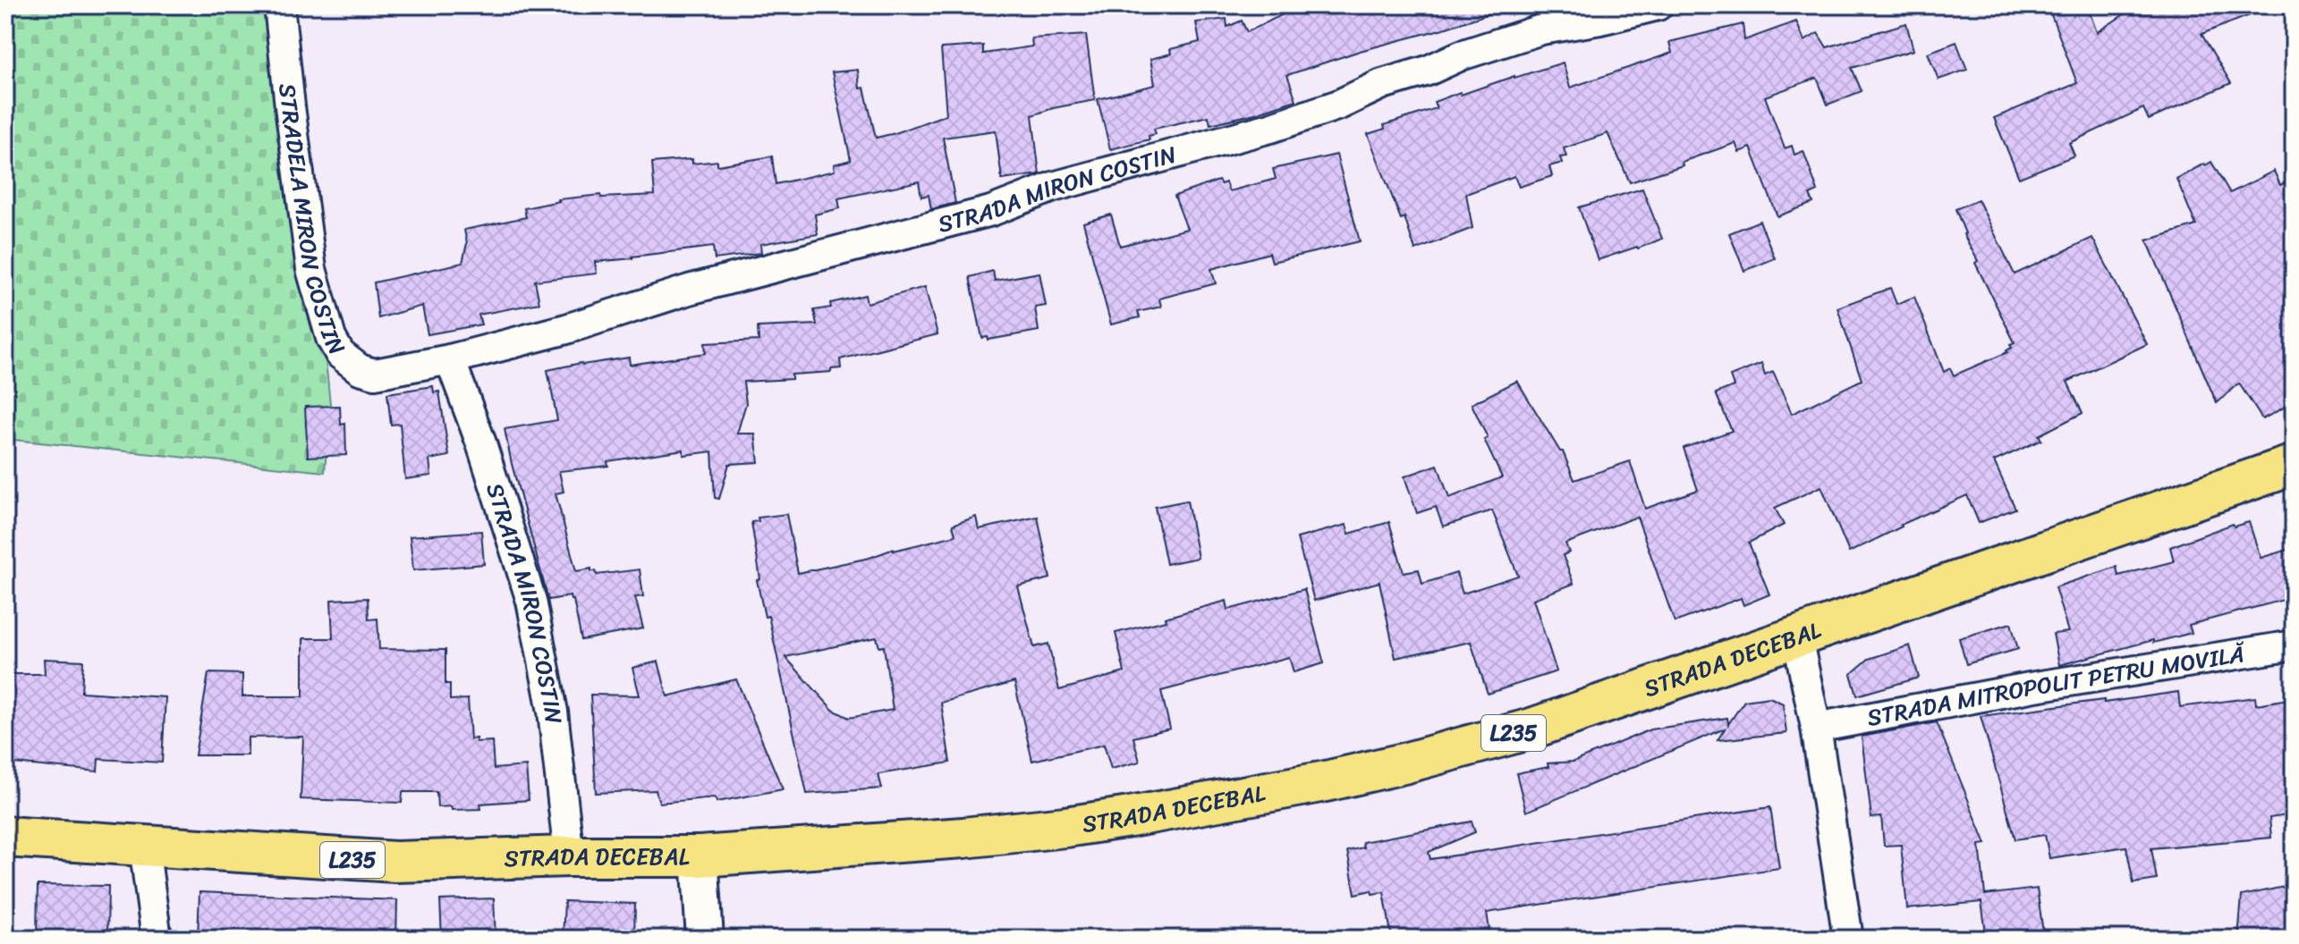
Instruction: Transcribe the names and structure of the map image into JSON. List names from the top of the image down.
{
  "streets": {
    "main road": ["STRADA DECEBAL", "L235"],
    "street": ["STRADA MIRON COSTIN", "STRADELA MIRON COSTIN", "STRADA MITROPOLIT PETRU MOVILĂ"]
  },
  "crossings": [
    ["STRADA MIRON COSTIN", "STRADELA MIRON COSTIN"],
    ["STRADA MIRON COSTIN", "STRADA DECEBAL"]
  ]
}
